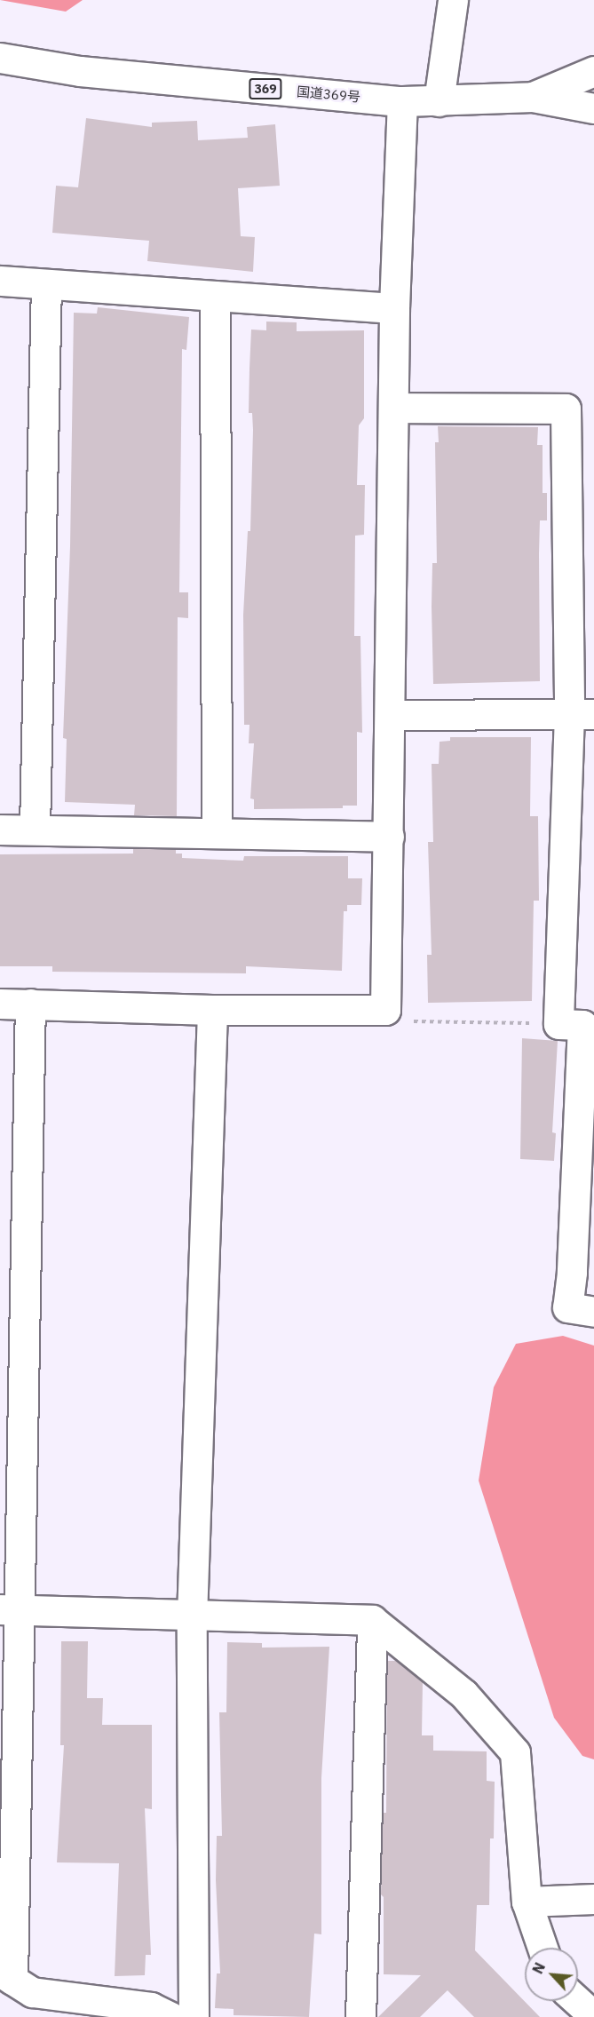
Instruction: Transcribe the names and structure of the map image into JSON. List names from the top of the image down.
{
  "streets": {
    "main road": ["369", "国道369号"]
  },
  "crossings": [
    ["369", "国道369号"]
  ],
  "north": "top left"
}
